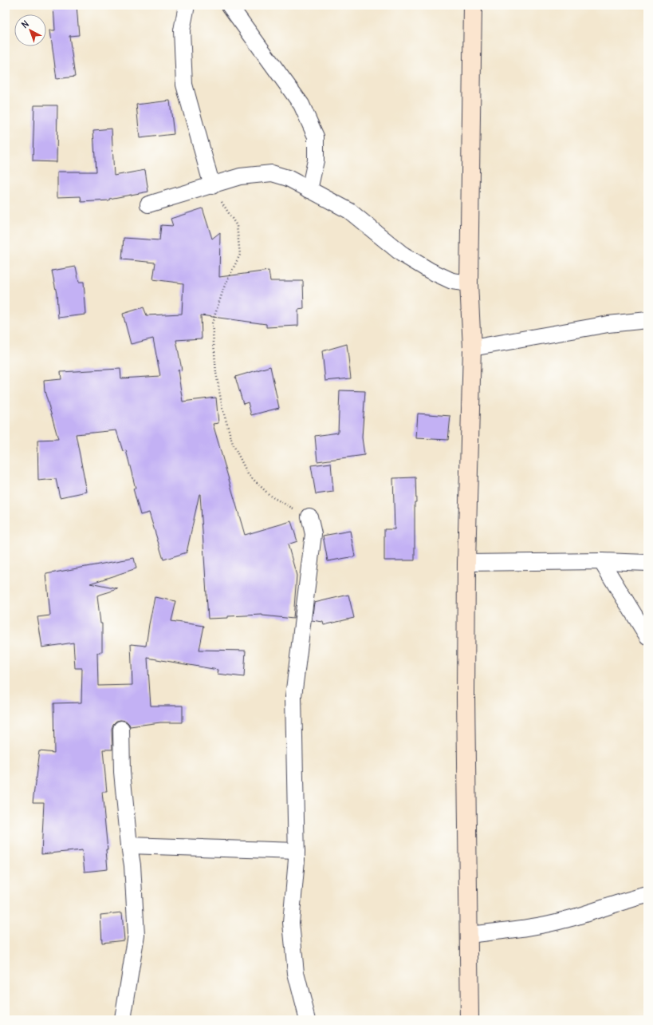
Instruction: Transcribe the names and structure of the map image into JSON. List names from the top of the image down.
{
  "north": "top left"
}
